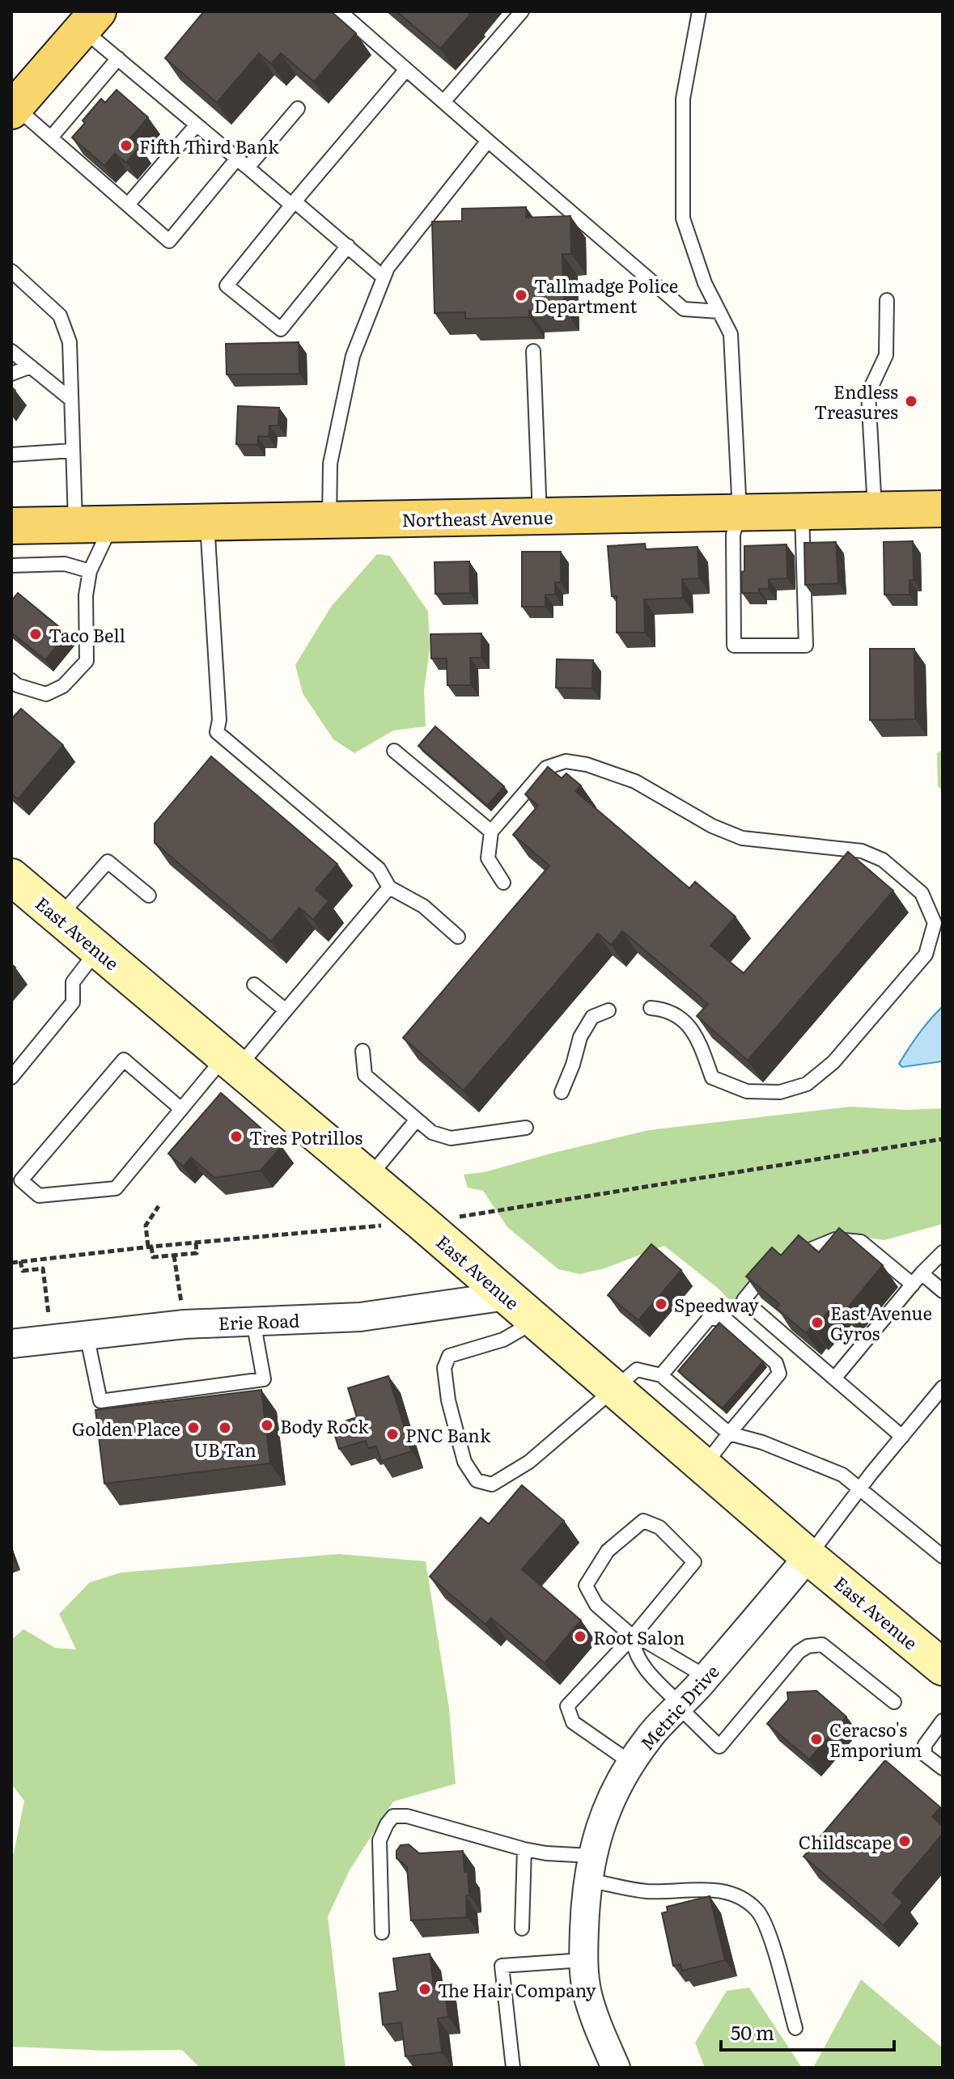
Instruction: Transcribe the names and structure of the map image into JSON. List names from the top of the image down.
{
  "streets": {
    "main road": ["Northeast Avenue", "East Avenue"],
    "street": ["Erie Road", "Metric Drive"]
  },
  "crossings": [
    ["East Avenue", "Erie Road"],
    ["East Avenue", "Metric Drive"]
  ],
  "places": [
    "Fifth Third Bank",
    "Tallmadge Police Department",
    "Endless Treasures",
    "Taco Bell",
    "Tres Potrillos",
    "Speedway",
    "East Avenue Gyros",
    "Body Rock",
    "Golden Place",
    "UB Tan",
    "PNC Bank",
    "Root Salon",
    "Ceracso's Emporium",
    "Childscape",
    "The Hair Company"
  ],
  "scale_bar": "50 m"
}
